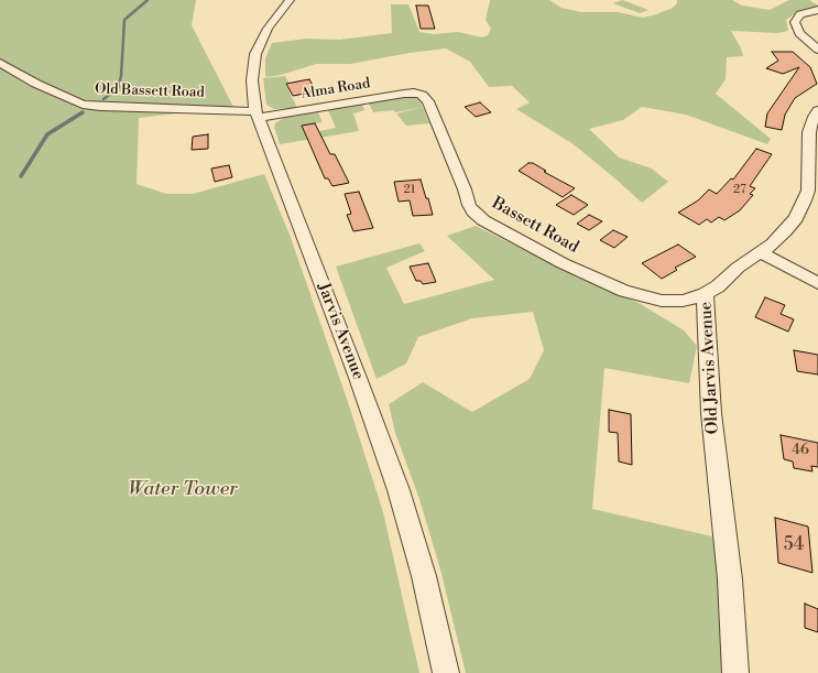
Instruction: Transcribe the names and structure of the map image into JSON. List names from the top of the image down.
{
  "streets": {
    "street": [
      "Alma Road",
      "Old Bassett Road",
      "Bassett Road",
      "Jarvis Avenue",
      "Old Jarvis Avenue"
    ]
  },
  "crossings": [
    ["Alma Road", "Old Bassett Road"],
    ["Alma Road", "Bassett Road"],
    ["Alma Road", "Jarvis Avenue"],
    ["Old Bassett Road", "Jarvis Avenue"],
    ["Bassett Road", "Old Jarvis Avenue"]
  ],
  "parks": ["Water Tower"],
  "house_numbers": [
    "21",
    "27",
    "46",
    "54"
  ]
}
